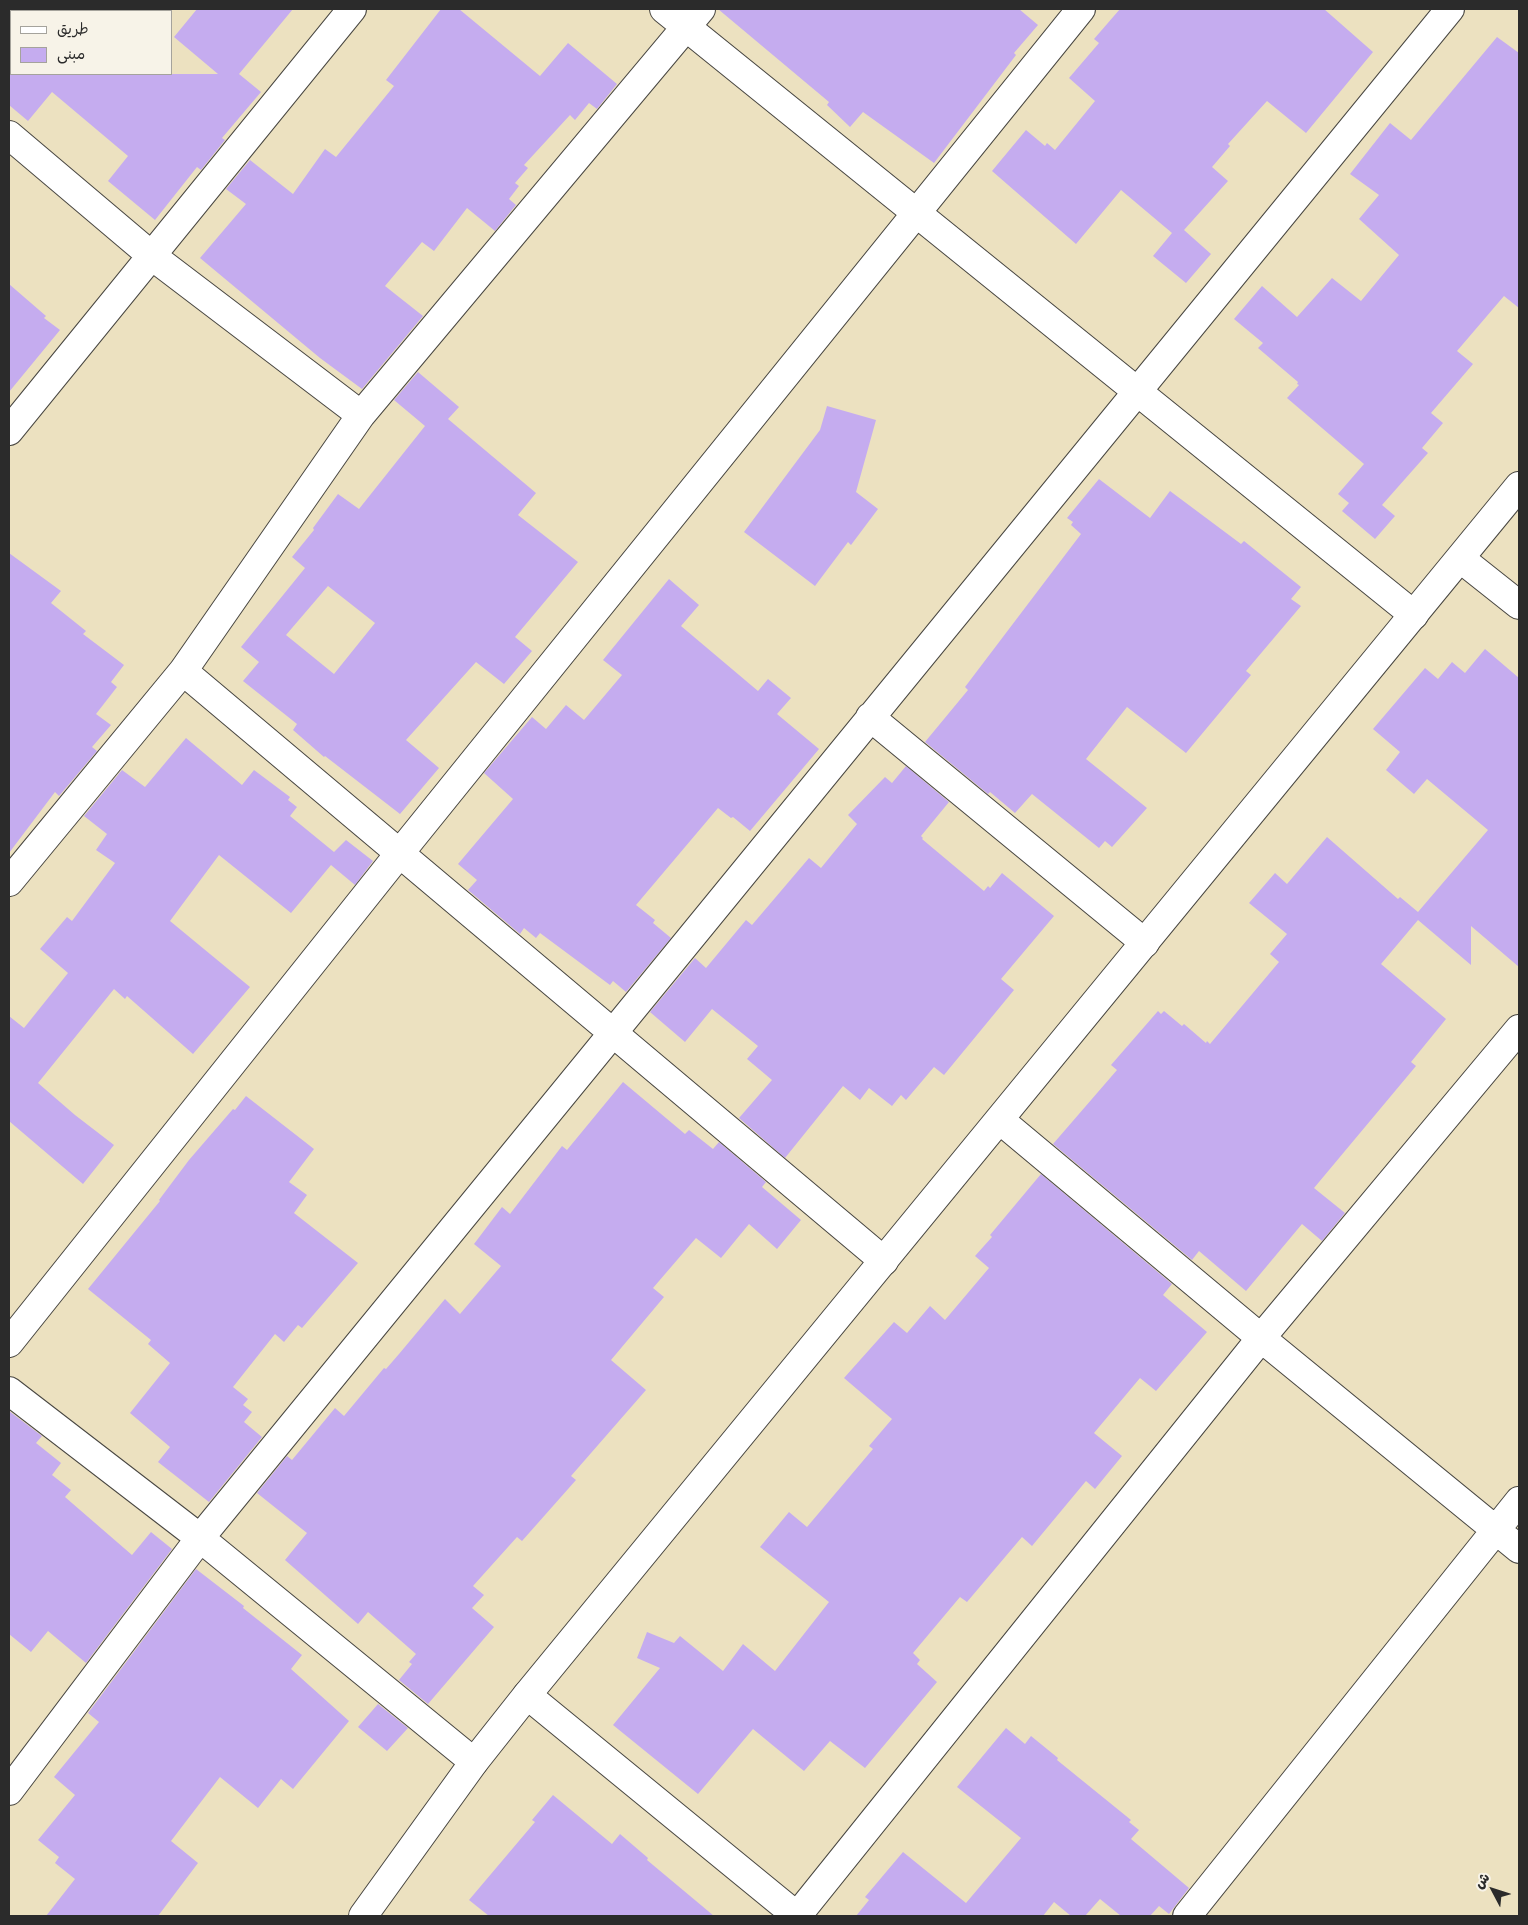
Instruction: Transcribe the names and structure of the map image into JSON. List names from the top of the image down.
{
  "legend": ["طريق", "مبنى"],
  "north": "top left"
}
